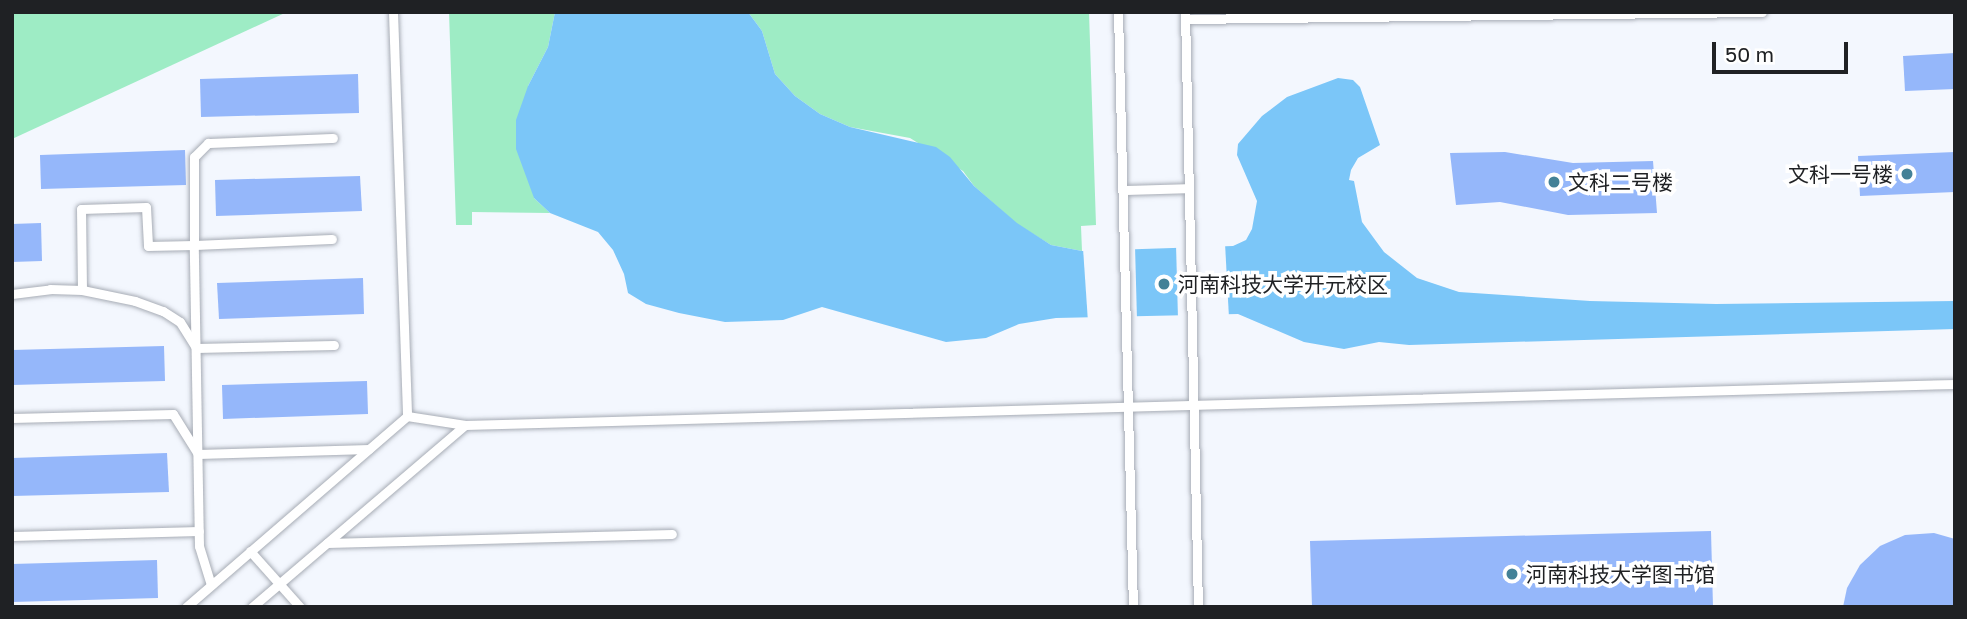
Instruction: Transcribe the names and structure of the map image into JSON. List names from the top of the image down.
{
  "places": [
    "文科一号楼",
    "文科二号楼",
    "河南科技大学开元校区",
    "河南科技大学图书馆"
  ],
  "scale_bar": "50 m"
}
